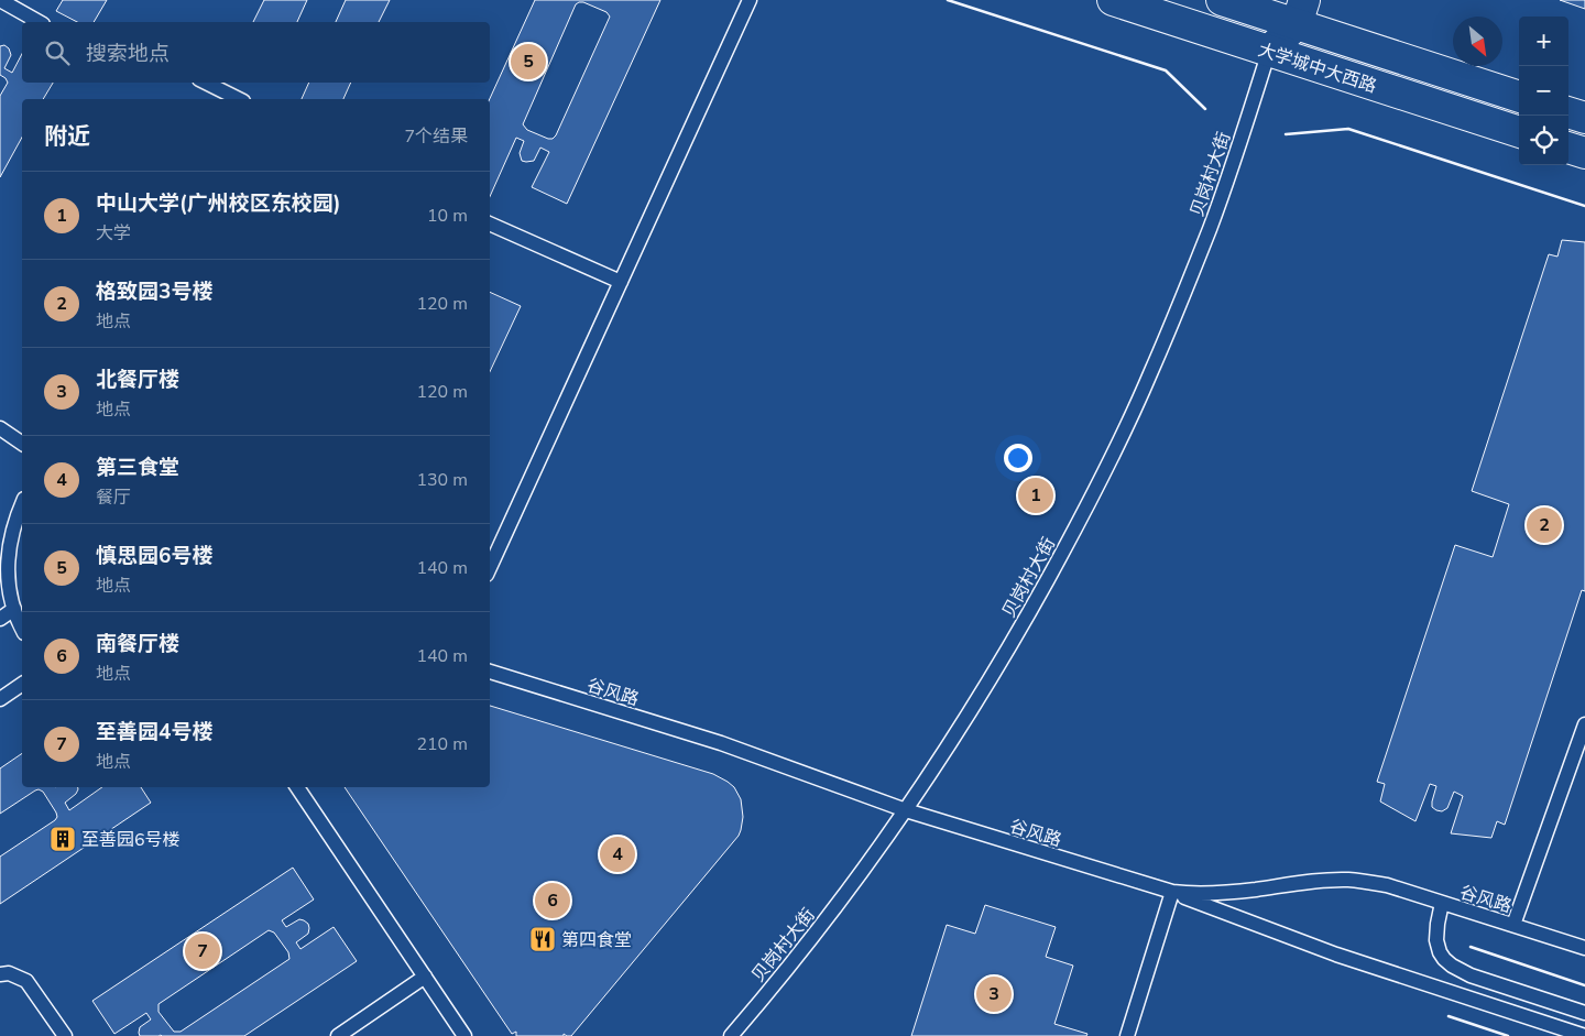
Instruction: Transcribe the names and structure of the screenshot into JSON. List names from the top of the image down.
{
  "streets": {
    "main road": ["大学城中大西路"],
    "lane": ["贝岗村大街", "谷风路"]
  },
  "crossings": [
    ["大学城中大西路", "贝岗村大街"],
    ["贝岗村大街", "谷风路"]
  ],
  "places": {
    "building": ["至善园6号楼"],
    "restaurant": ["第四食堂"]
  },
  "north": "bottom right",
  "page": {
    "map_buttons": ["+", "−"],
    "search": "搜索地点",
    "pins": [
      "5",
      "1",
      "2",
      "4",
      "6",
      "7",
      "3"
    ],
    "heading": ["附近", "7个结果"],
    "list": [
      {
        "mark": "1",
        "name": "中山大学(广州校区东校园)",
        "note": "大学",
        "value": "10 m"
      },
      {
        "mark": "2",
        "name": "格致园3号楼",
        "note": "地点",
        "value": "120 m"
      },
      {
        "mark": "3",
        "name": "北餐厅楼",
        "note": "地点",
        "value": "120 m"
      },
      {
        "mark": "4",
        "name": "第三食堂",
        "note": "餐厅",
        "value": "130 m"
      },
      {
        "mark": "5",
        "name": "慎思园6号楼",
        "note": "地点",
        "value": "140 m"
      },
      {
        "mark": "6",
        "name": "南餐厅楼",
        "note": "地点",
        "value": "140 m"
      },
      {
        "mark": "7",
        "name": "至善园4号楼",
        "note": "地点",
        "value": "210 m"
      }
    ]
  }
}
